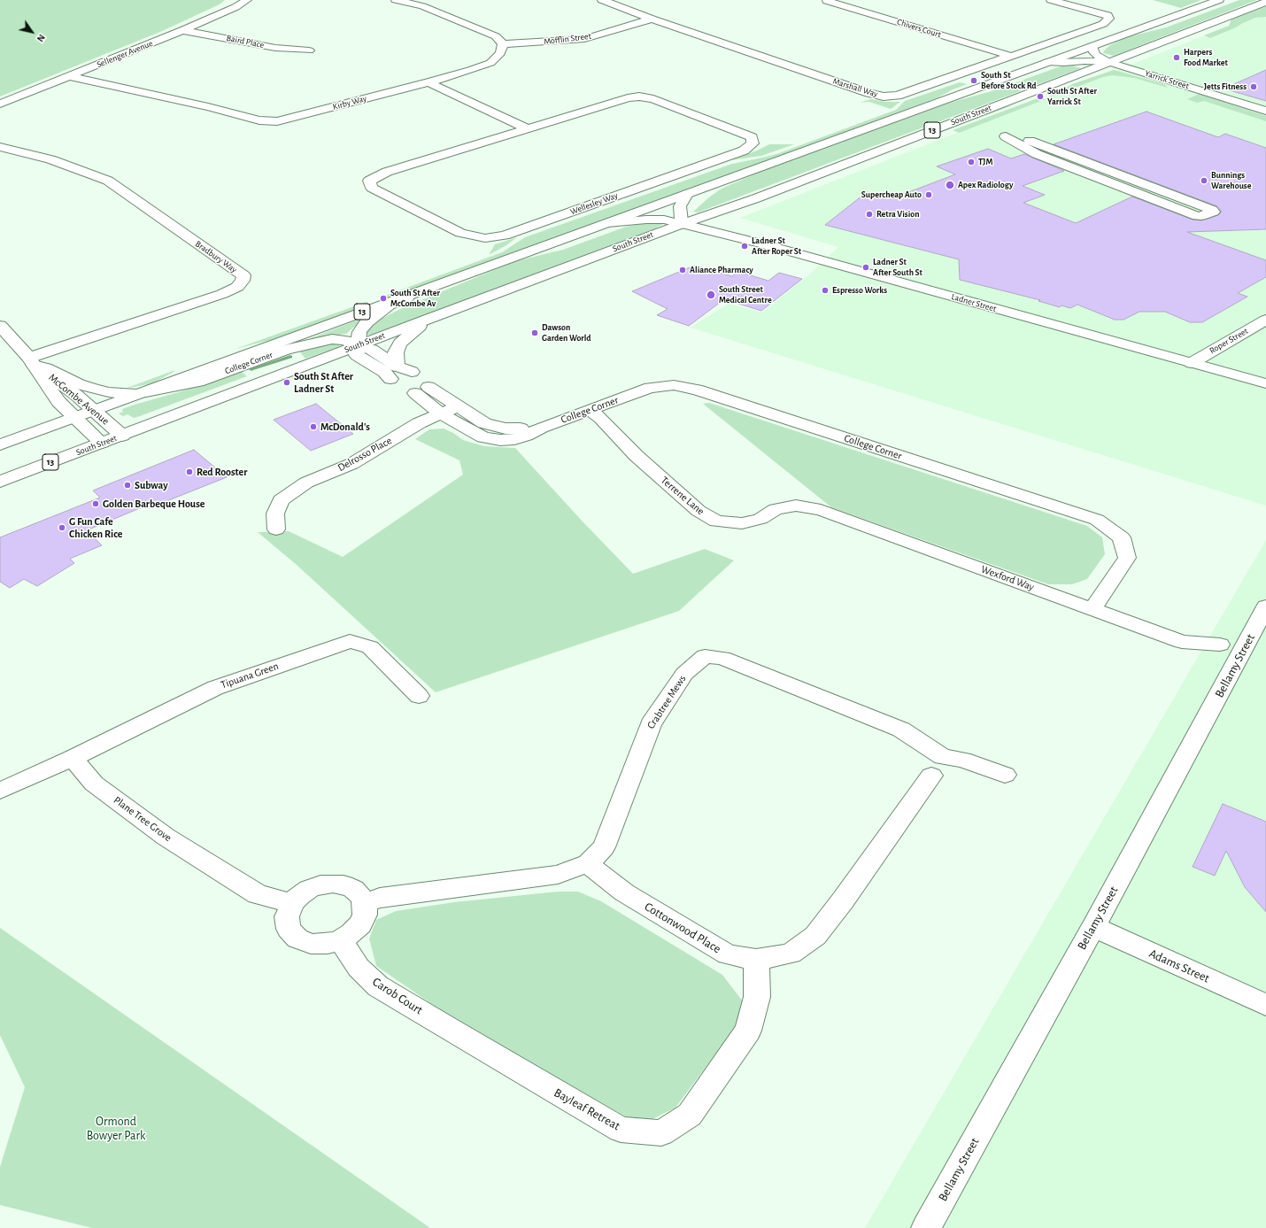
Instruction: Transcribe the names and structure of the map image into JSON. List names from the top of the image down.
{
  "streets": {
    "main road": [
      "Chivers Court",
      "Mofflin Street",
      "Baird Place",
      "Sellenger Avenue",
      "Yarrick Street",
      "Marshall Way",
      "Kirby Way",
      "South Street",
      "13",
      "Wellesley Way",
      "Bradbury Way",
      "Ladner Street",
      "Roper Street",
      "College Corner",
      "McCombe Avenue",
      "Delrosso Place",
      "Terrene Lane",
      "Wexford Way",
      "Bellamy Street",
      "Tipuana Green",
      "Crabtree Mews",
      "Plane Tree Grove",
      "Cottonwood Place",
      "Adams Street",
      "Carob Court",
      "Bayleaf Retreat"
    ]
  },
  "crossings": [
    ["Chivers Court", "Marshall Way"],
    ["Mofflin Street", "Marshall Way"],
    ["Mofflin Street", "Kirby Way"],
    ["Baird Place", "Sellenger Avenue"],
    ["Sellenger Avenue", "Kirby Way"],
    ["Yarrick Street", "South Street"],
    ["Yarrick Street", "13"],
    ["South Street", "Ladner Street"],
    ["South Street", "College Corner"],
    ["South Street", "McCombe Avenue"],
    ["13", "Ladner Street"],
    ["13", "College Corner"],
    ["13", "McCombe Avenue"],
    ["Bradbury Way", "McCombe Avenue"],
    ["Ladner Street", "Roper Street"],
    ["College Corner", "Delrosso Place"],
    ["College Corner", "Terrene Lane"],
    ["College Corner", "Wexford Way"],
    ["Terrene Lane", "Wexford Way"],
    ["Bellamy Street", "Adams Street"],
    ["Tipuana Green", "Plane Tree Grove"],
    ["Crabtree Mews", "Cottonwood Place"],
    ["Plane Tree Grove", "Carob Court"],
    ["Cottonwood Place", "Bayleaf Retreat"],
    ["Carob Court", "Bayleaf Retreat"]
  ],
  "parks": ["Ormond Bowyer Park"],
  "places": [
    "Harpers Food Market",
    "South St Before Stock Rd",
    "Jetts Fitness",
    "South St After Yarrick St",
    "TJM",
    "Bunnings Warehouse",
    "Apex Radiology",
    "Supercheap Auto",
    "Retra Vision",
    "Ladner St After Roper St",
    "Ladner St After South St",
    "Aliance Pharmacy",
    "Espresso Works",
    "South Street Medical Centre",
    "South St After McCombe Av",
    "Dawson Garden World",
    "South St After Ladner St",
    "McDonald's",
    "Red Rooster",
    "Subway",
    "Golden Barbeque House",
    "G Fun Cafe Chicken Rice"
  ],
  "north": "bottom right"
}
